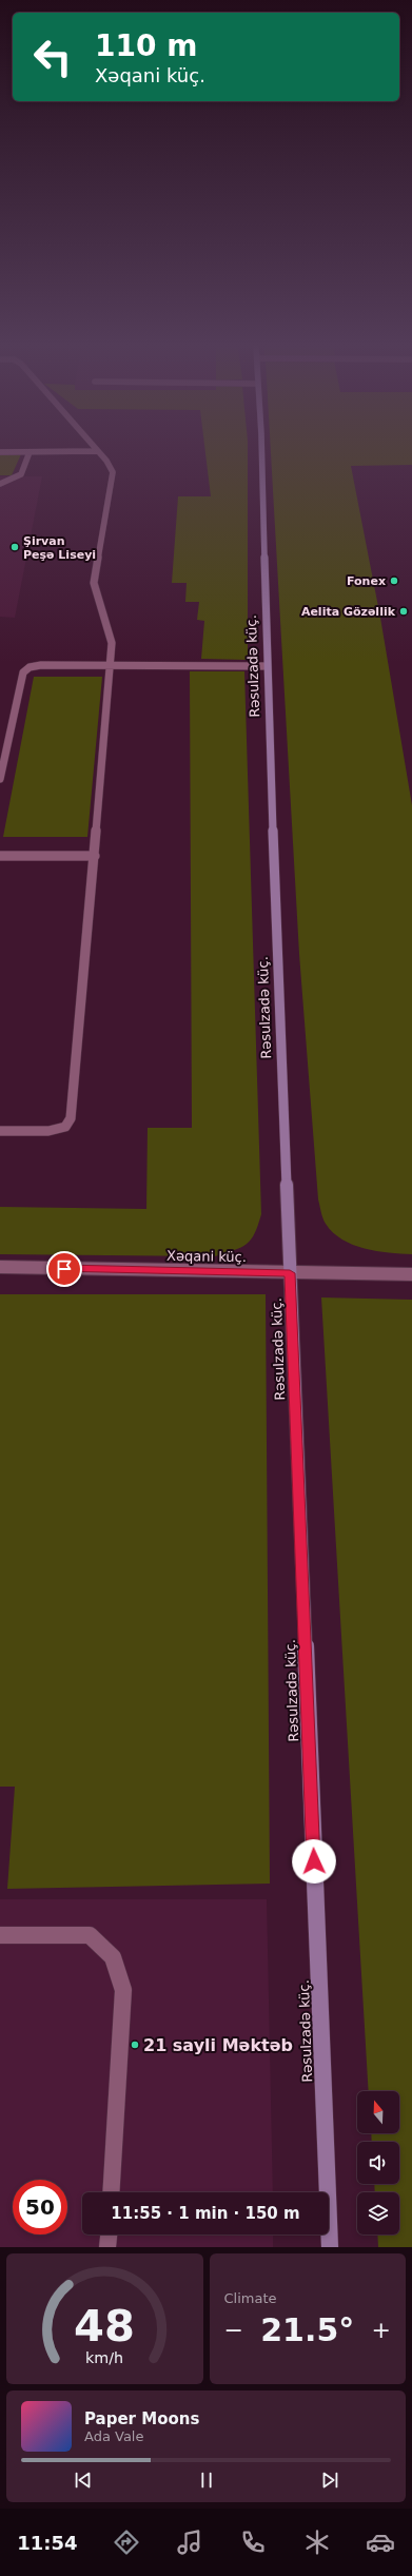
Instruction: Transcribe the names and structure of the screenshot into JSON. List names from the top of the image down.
{
  "streets": {
    "main road": ["Rəsulzadə küç."],
    "street": ["Xəqani küç."]
  },
  "crossings": [
    ["Rəsulzadə küç.", "Xəqani küç."]
  ],
  "places": [
    "Şirvan Peşə Liseyi",
    "Fonex",
    "Aelita Gözəllik",
    "21 sayli Məktəb"
  ],
  "north": "top",
  "page": {
    "turn": ["110 m", "Xəqani küç."],
    "limit": "50",
    "trip": "11:55 · 1 min · 150 m",
    "tile": "Climate",
    "heat": ["−", "21.5°", "+"],
    "song": ["Paper Moons", "Ada Vale"],
    "tabs": "11:54",
    "gauge": ["48", "km/h"]
  }
}
